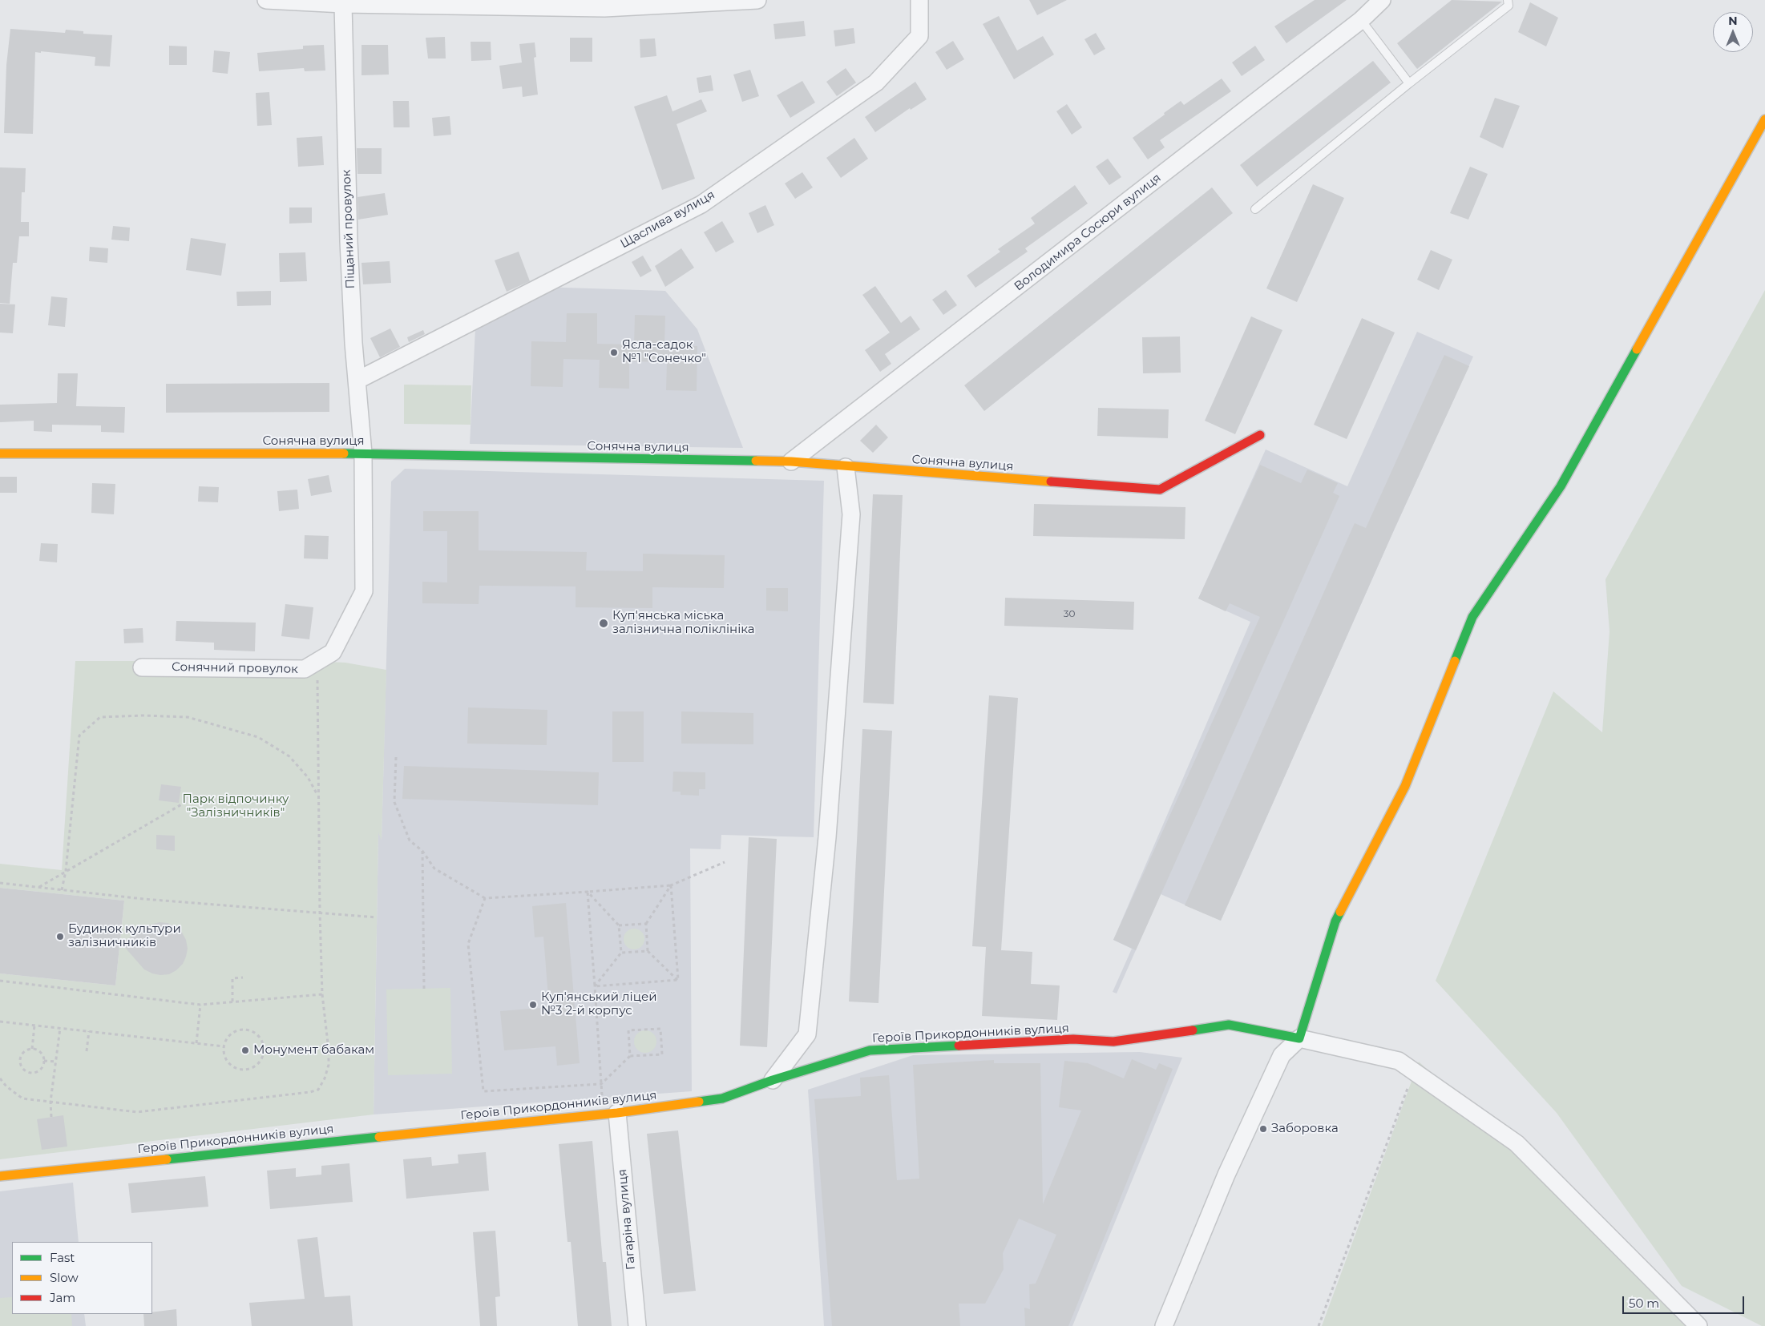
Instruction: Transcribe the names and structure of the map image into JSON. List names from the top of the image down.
{
  "streets": {
    "street": [
      "Щаслива вулиця",
      "Піщаний провулок",
      "Володимира Сосюри вулиця",
      "Сонячна вулиця",
      "Сонячний провулок",
      "Героїв Прикордонників вулиця",
      "Гагаріна вулиця"
    ]
  },
  "crossings": [
    ["Щаслива вулиця", "Піщаний провулок"],
    ["Піщаний провулок", "Сонячна вулиця"],
    ["Піщаний провулок", "Сонячний провулок"],
    ["Володимира Сосюри вулиця", "Сонячна вулиця"],
    ["Сонячна вулиця", "Сонячний провулок"],
    ["Героїв Прикордонників вулиця", "Гагаріна вулиця"]
  ],
  "parks": ["Парк відпочинку \"Залізничників\""],
  "places": [
    "Ясла-садок №1 \"Сонечко\"",
    "Куп'янська міська залізнична поліклініка",
    "Будинок культури залізничників",
    "Куп'янський ліцей №3 2-й корпус",
    "Монумент бабакам",
    "Заборовка"
  ],
  "house_numbers": ["30"],
  "legend": ["Fast", "Slow", "Jam"],
  "scale_bar": "50 m",
  "north": "top"
}
